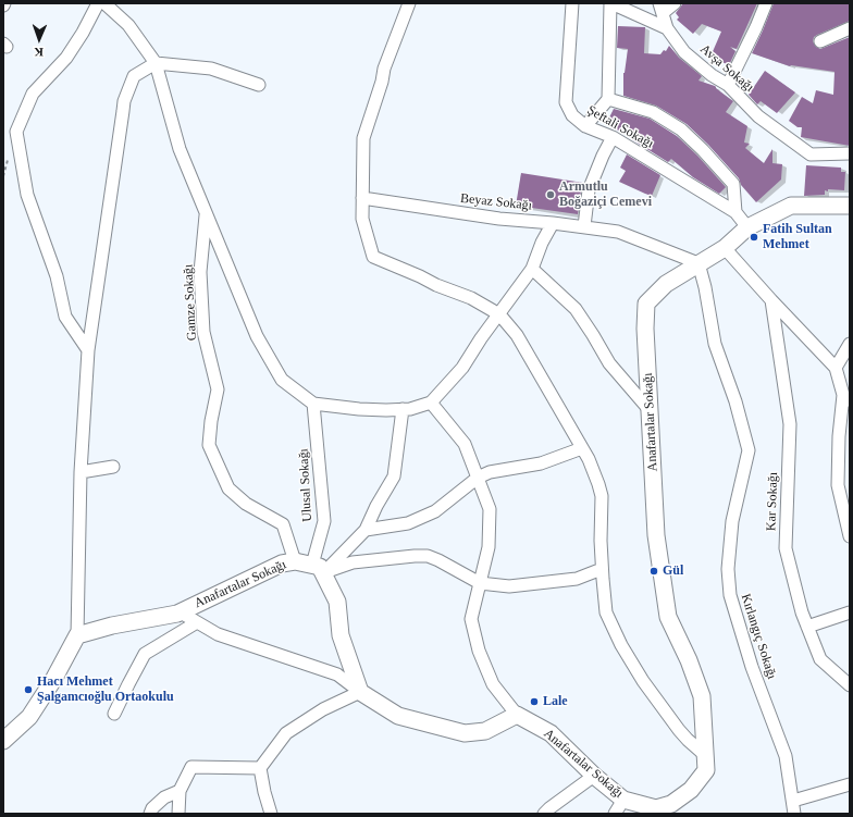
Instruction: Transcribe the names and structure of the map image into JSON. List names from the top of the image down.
{
  "streets": {
    "main road": ["Anafartalar Sokağı"],
    "street": [
      "Avşa Sokağı",
      "Şeftali Sokağı",
      "Beyaz Sokağı",
      "Gamze Sokağı",
      "Ulusal Sokağı",
      "Kar Sokağı",
      "Kırlangıç Sokağı"
    ]
  },
  "crossings": [
    ["Şeftali Sokağı", "Anafartalar Sokağı"],
    ["Beyaz Sokağı", "Anafartalar Sokağı"],
    ["Beyaz Sokağı", "Kırlangıç Sokağı"],
    ["Gamze Sokağı", "Anafartalar Sokağı"],
    ["Anafartalar Sokağı", "Ulusal Sokağı"],
    ["Anafartalar Sokağı", "Kırlangıç Sokağı"]
  ],
  "places": [
    "Armutlu Boğaziçi Cemevi",
    "Fatih Sultan Mehmet",
    "Gül",
    "Hacı Mehmet Şalgamcıoğlu Ortaokulu",
    "Lale"
  ],
  "north": "bottom"
}
